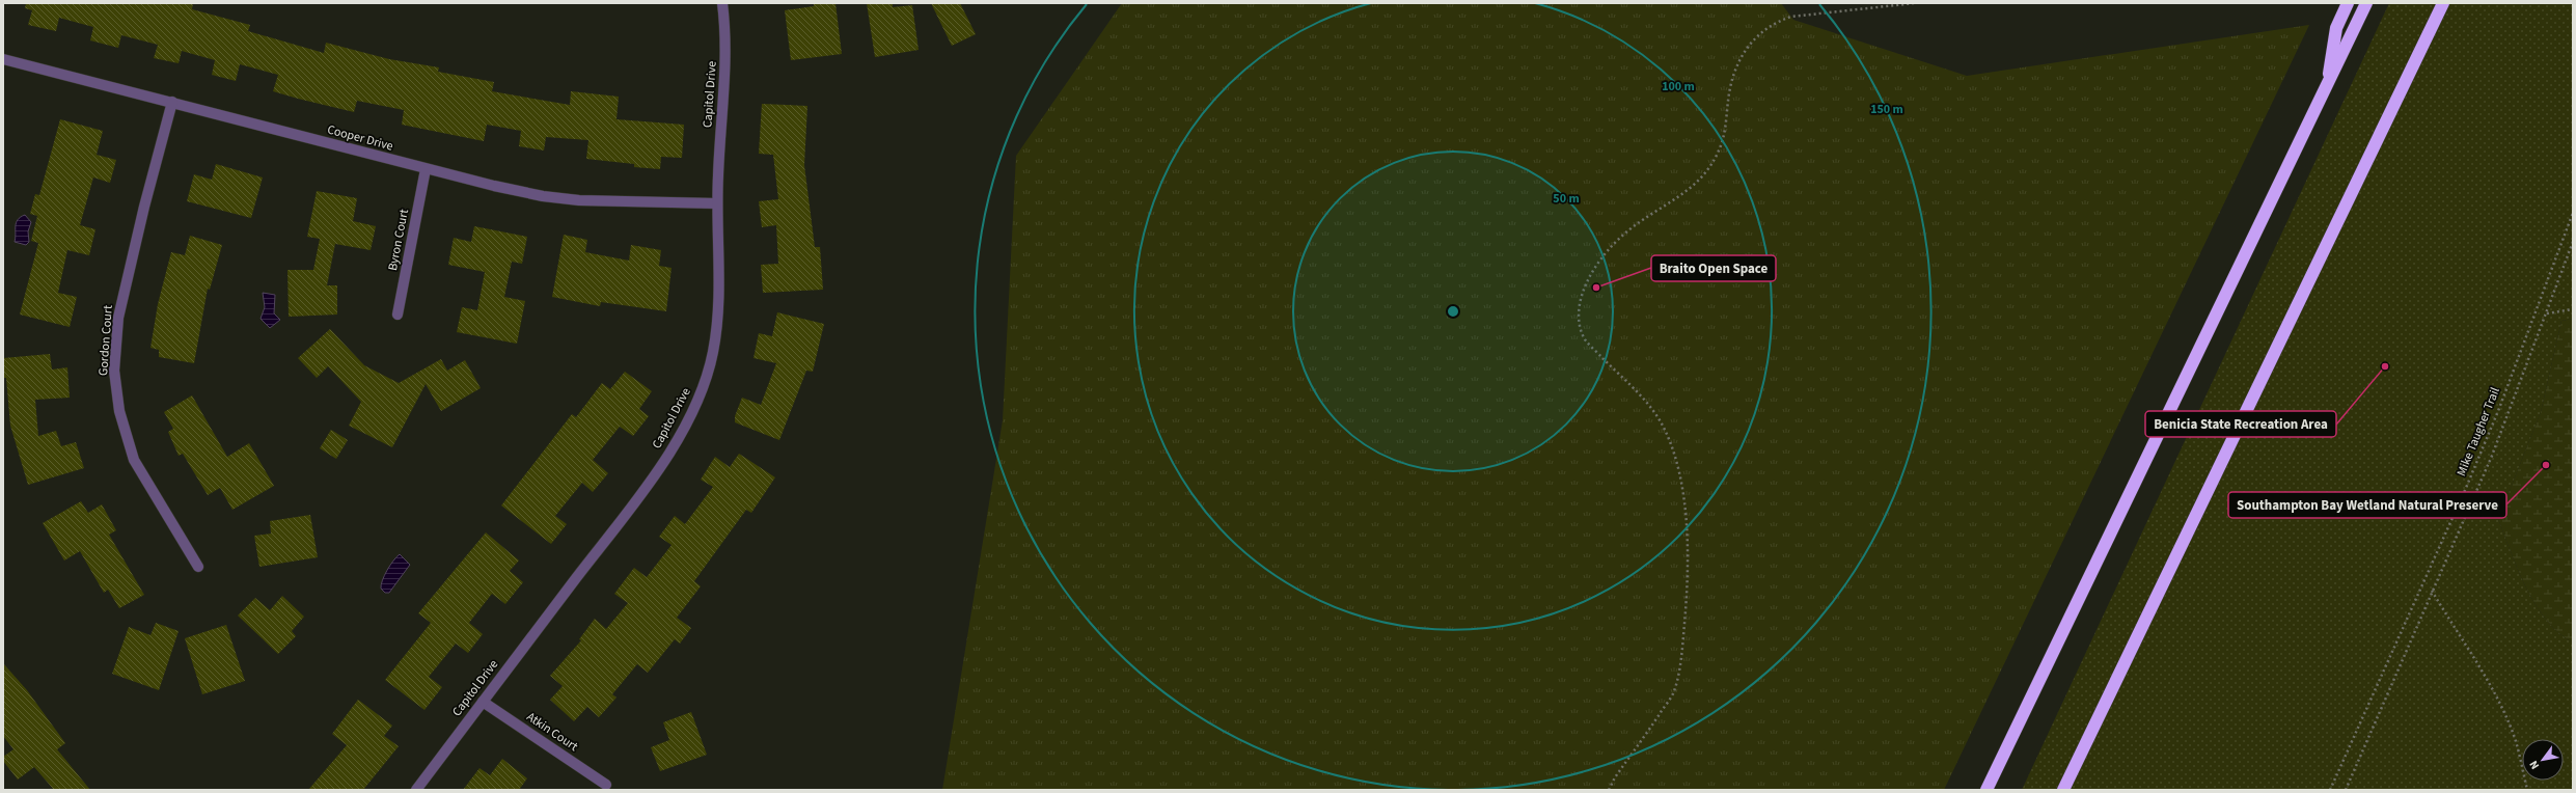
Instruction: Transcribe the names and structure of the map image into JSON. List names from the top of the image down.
{
  "streets": {
    "street": [
      "Capitol Drive",
      "Cooper Drive",
      "Byron Court",
      "Gordon Court",
      "Atkin Court"
    ],
    "path": ["Mike Taugher Trail"]
  },
  "crossings": [
    ["Capitol Drive", "Cooper Drive"],
    ["Capitol Drive", "Atkin Court"],
    ["Cooper Drive", "Byron Court"],
    ["Cooper Drive", "Gordon Court"]
  ],
  "places": ["Braito Open Space", "Benicia State Recreation Area", "Southampton Bay Wetland Natural Preserve"],
  "north": "bottom left",
  "rings": ["100 m", "150 m", "50 m"]
}
